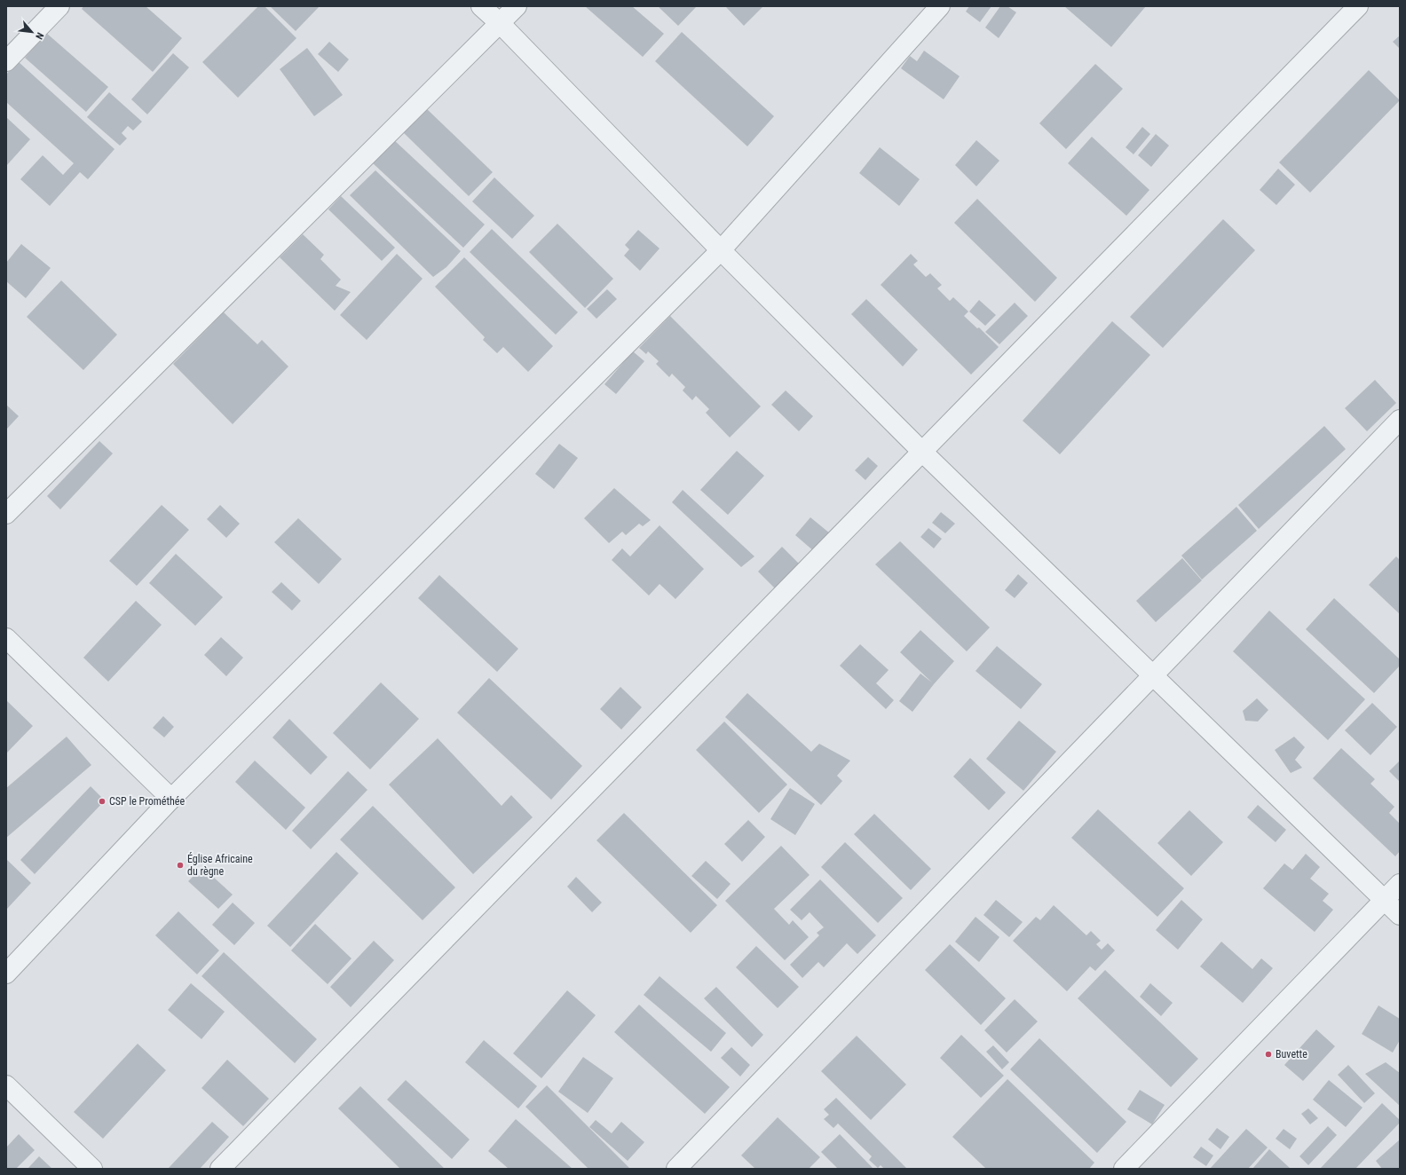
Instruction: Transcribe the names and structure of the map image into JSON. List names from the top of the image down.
{
  "places": ["CSP le Prométhée", "Église Africaine du règne", "Buvette"],
  "north": "bottom right"
}
